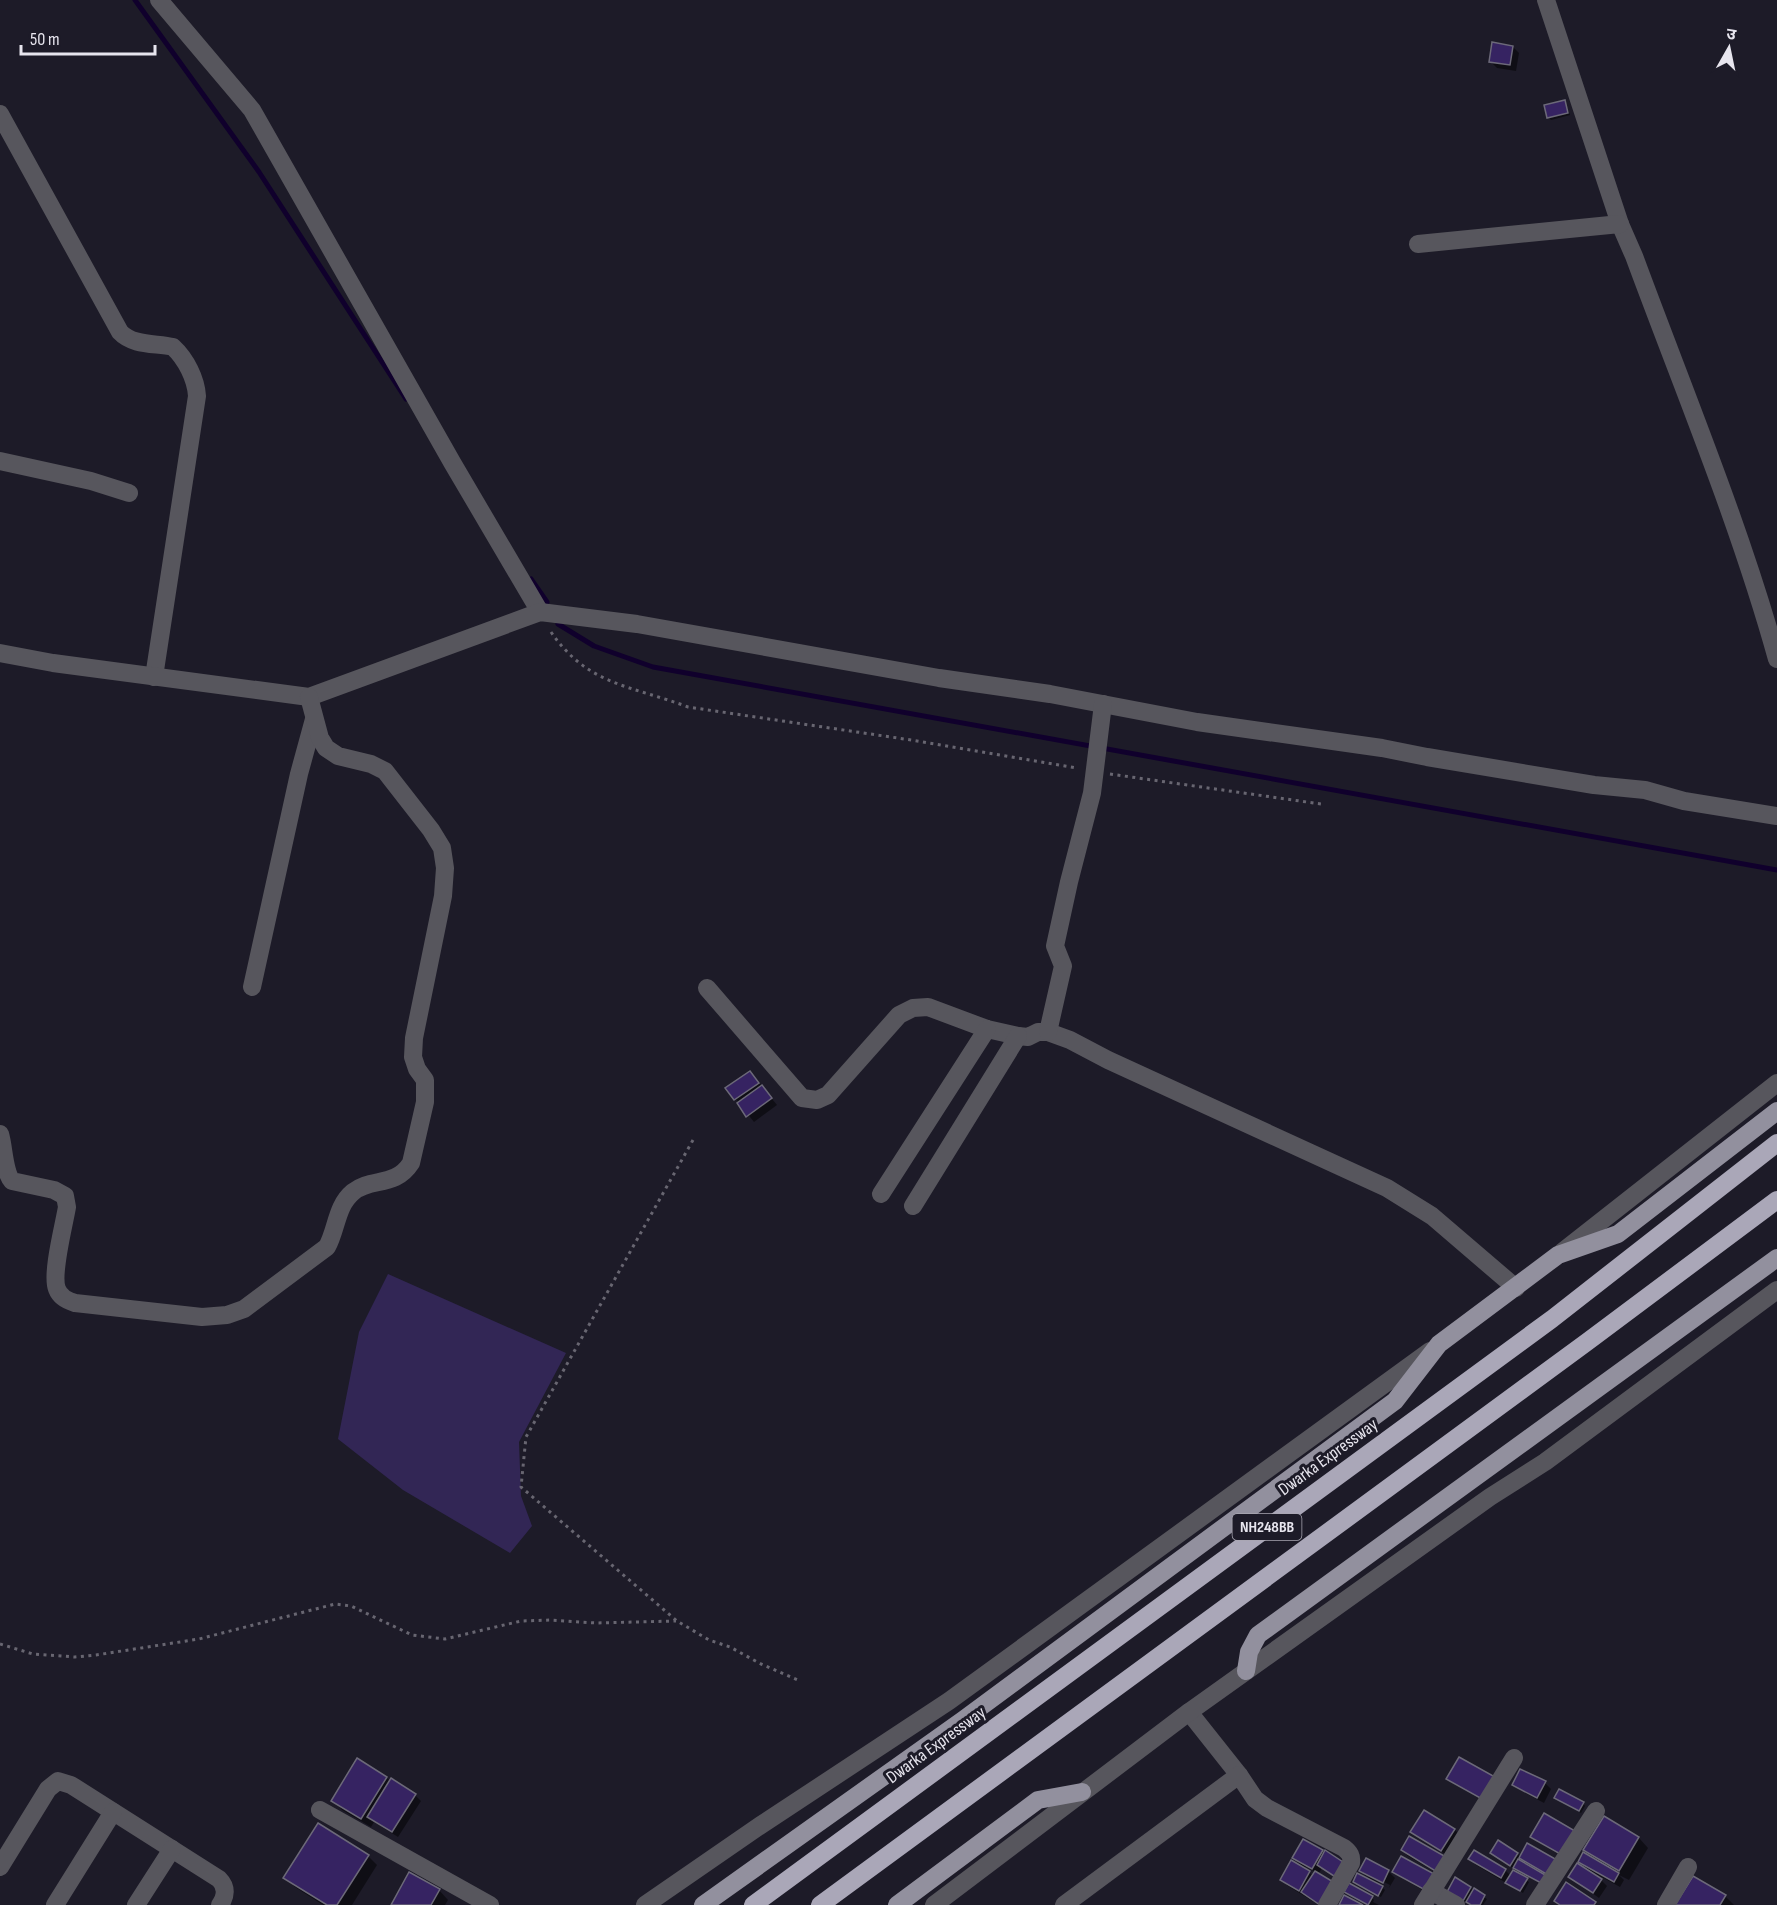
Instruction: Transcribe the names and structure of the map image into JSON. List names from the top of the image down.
{
  "streets": {
    "highway": ["Dwarka Expressway", "NH248BB"]
  },
  "scale_bar": "50 m",
  "north": "top"
}
